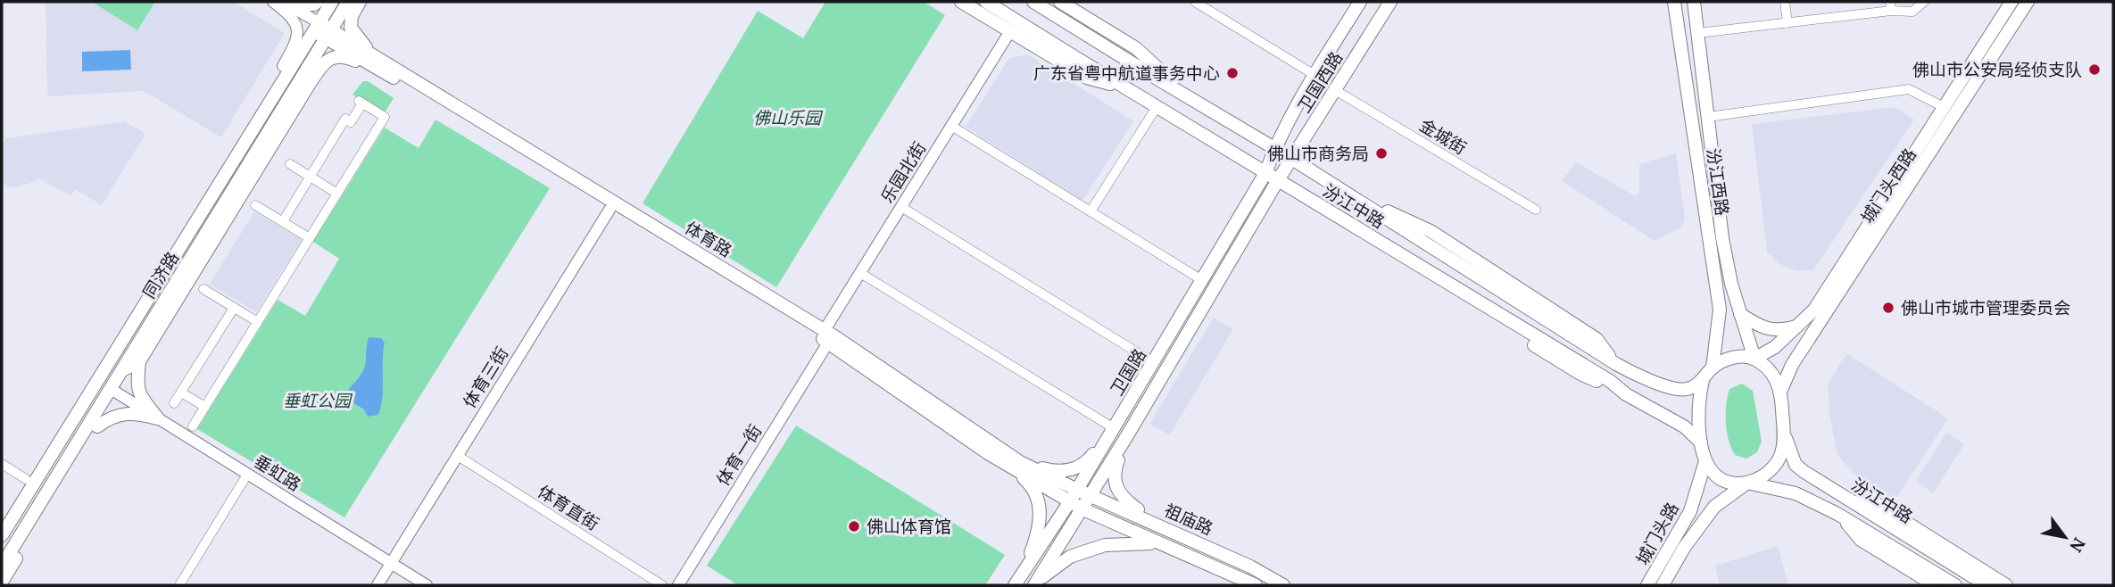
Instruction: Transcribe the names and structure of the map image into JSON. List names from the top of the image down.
{
  "streets": {
    "main road": [
      "卫国西路",
      "汾江西路",
      "城门头西路",
      "汾江中路",
      "体育路",
      "同济路",
      "卫国路",
      "祖庙路",
      "城门头路"
    ],
    "street": [
      "金城街",
      "乐园北街",
      "体育三街",
      "体育一街",
      "垂虹路",
      "体育直街"
    ]
  },
  "crossings": [
    ["卫国西路", "金城街"],
    ["卫国西路", "汾江中路"],
    ["卫国西路", "卫国路"],
    ["乐园北街", "体育路"],
    ["乐园北街", "体育一街"],
    ["汾江西路", "城门头西路"],
    ["汾江西路", "汾江中路"],
    ["汾江西路", "城门头路"],
    ["城门头西路", "汾江中路"],
    ["城门头西路", "城门头路"],
    ["汾江中路", "卫国路"],
    ["汾江中路", "城门头路"],
    ["体育路", "同济路"],
    ["体育路", "卫国路"],
    ["体育路", "体育三街"],
    ["体育路", "体育一街"],
    ["体育路", "祖庙路"],
    ["同济路", "垂虹路"],
    ["卫国路", "祖庙路"],
    ["体育三街", "垂虹路"],
    ["体育三街", "体育直街"]
  ],
  "parks": ["佛山乐园", "垂虹公园"],
  "places": [
    "佛山市公安局经侦支队",
    "广东省粤中航道事务中心",
    "佛山市商务局",
    "佛山市城市管理委员会",
    "佛山体育馆"
  ],
  "north": "bottom right"
}
